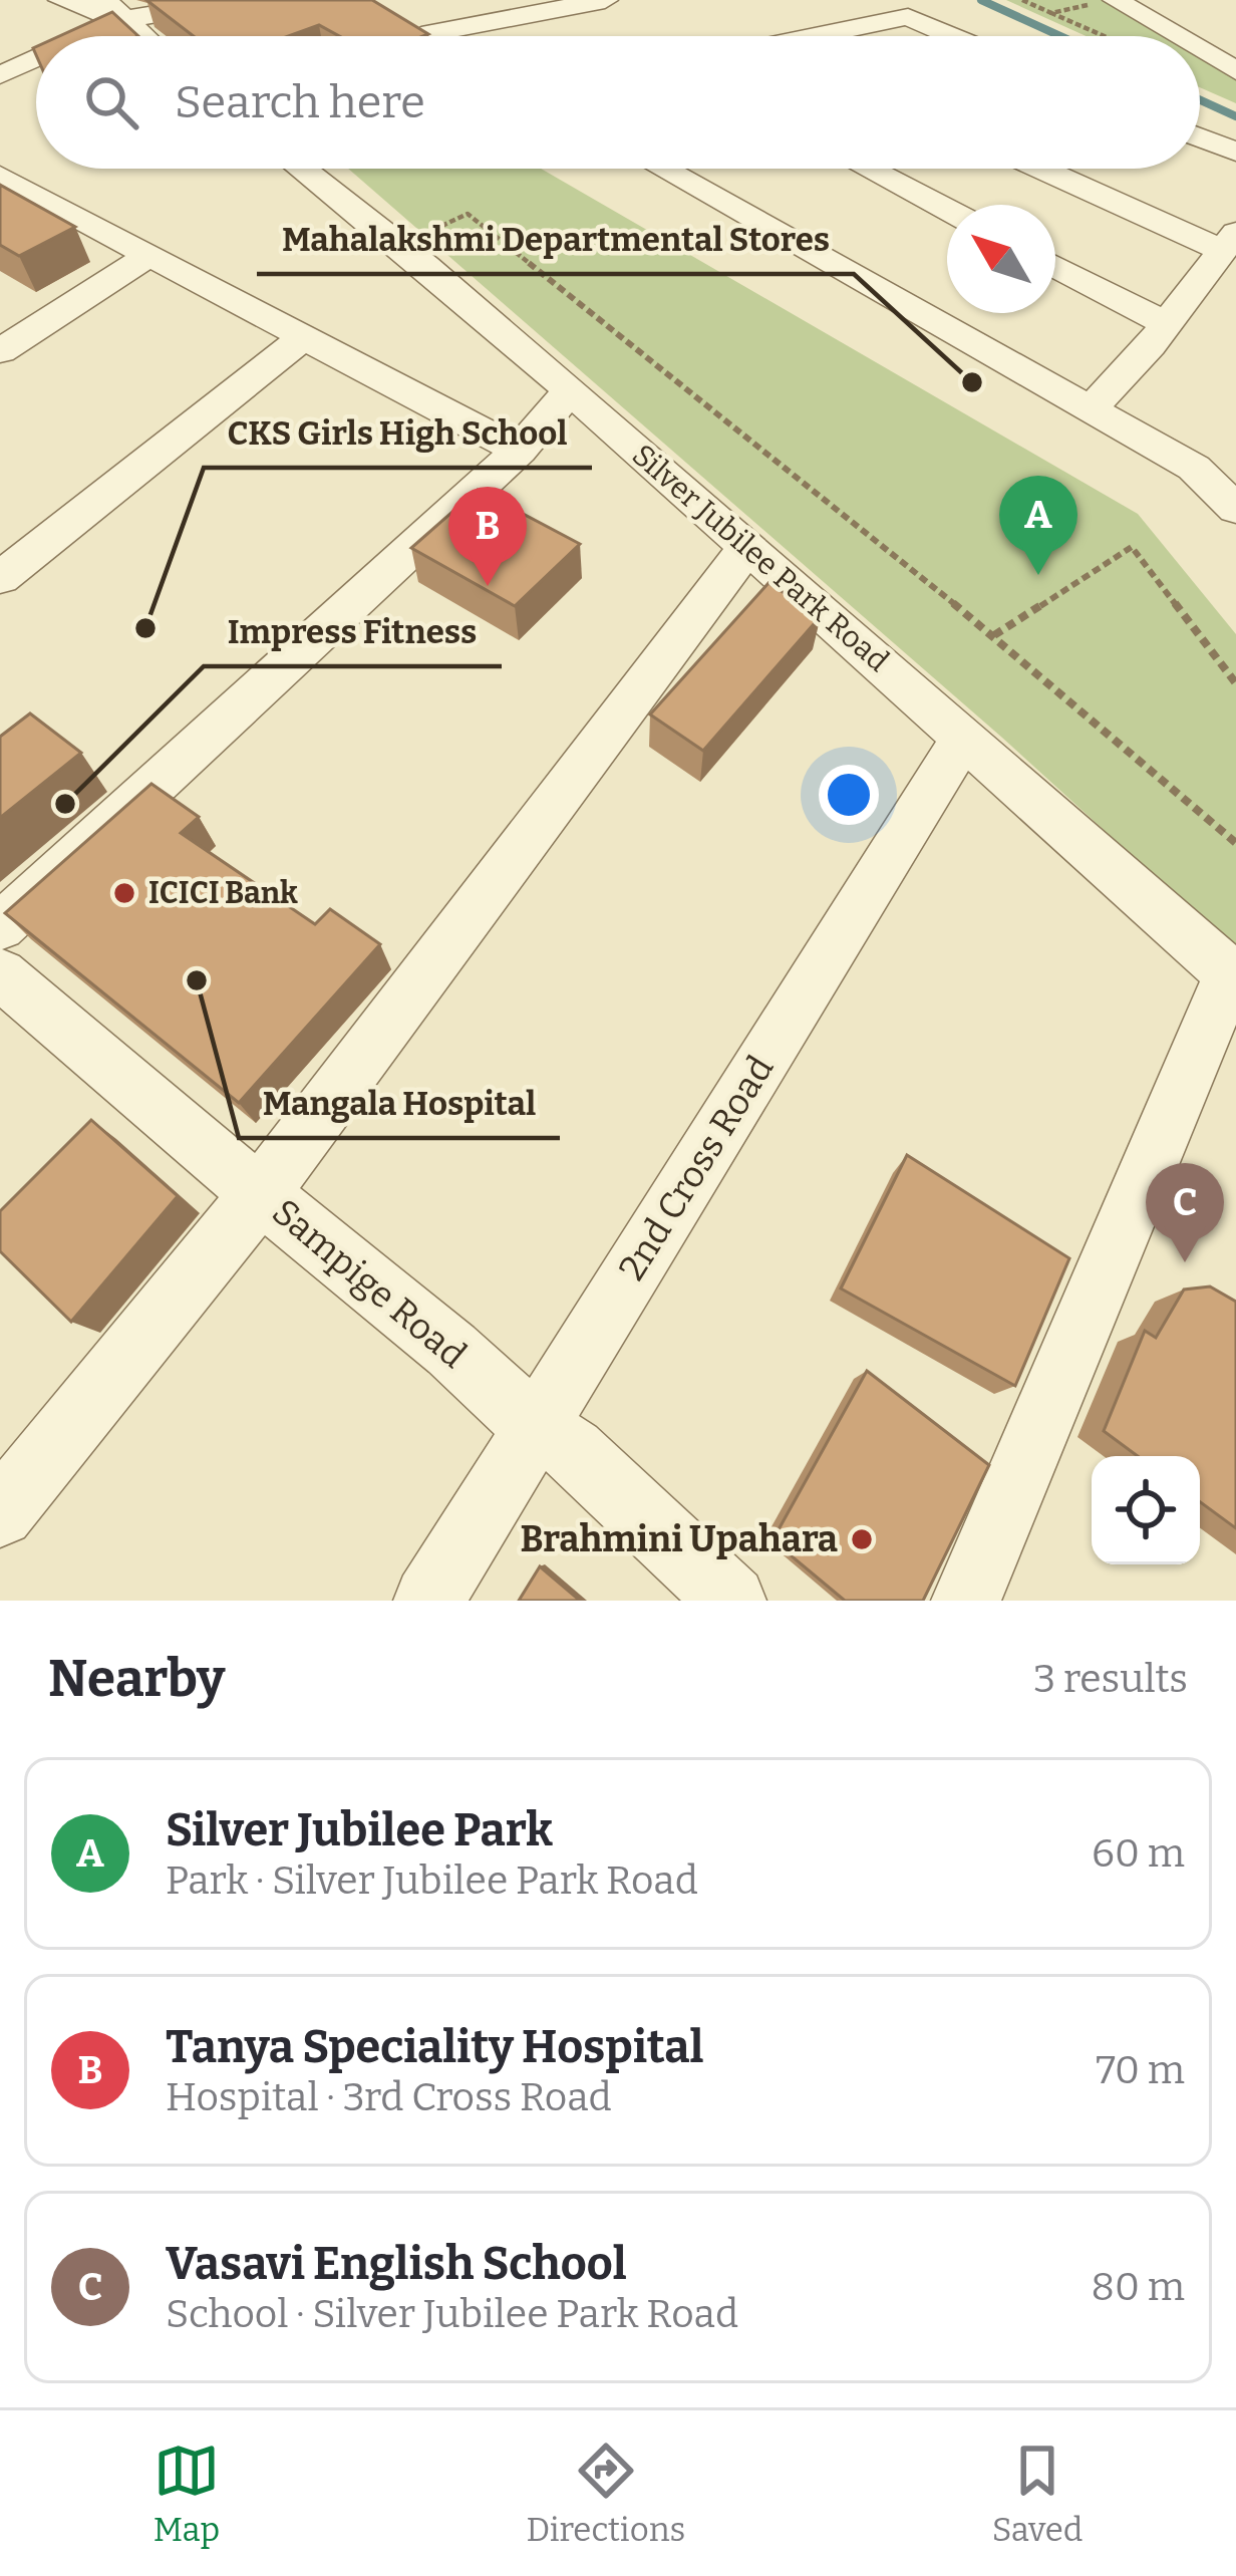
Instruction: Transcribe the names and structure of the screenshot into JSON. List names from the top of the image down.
{
  "streets": {
    "street": ["Silver Jubilee Park Road", "2nd Cross Road", "Sampige Road"]
  },
  "crossings": [
    ["Silver Jubilee Park Road", "2nd Cross Road"],
    ["2nd Cross Road", "Sampige Road"]
  ],
  "places": [
    "Mahalakshmi Departmental Stores",
    "CKS Girls High School",
    "Impress Fitness",
    "ICICI Bank",
    "Mangala Hospital",
    "Brahmini Upahara"
  ],
  "north": "top left",
  "page": {
    "search": "Search here",
    "pins": ["A", "B", "C"],
    "heading": ["Nearby", "3 results"],
    "list": [
      {
        "mark": "A",
        "name": "Silver Jubilee Park",
        "note": "Park · Silver Jubilee Park Road",
        "value": "60 m"
      },
      {
        "mark": "B",
        "name": "Tanya Speciality Hospital",
        "note": "Hospital · 3rd Cross Road",
        "value": "70 m"
      },
      {
        "mark": "C",
        "name": "Vasavi English School",
        "note": "School · Silver Jubilee Park Road",
        "value": "80 m"
      }
    ],
    "nav": ["Map", "Directions", "Saved"]
  }
}
